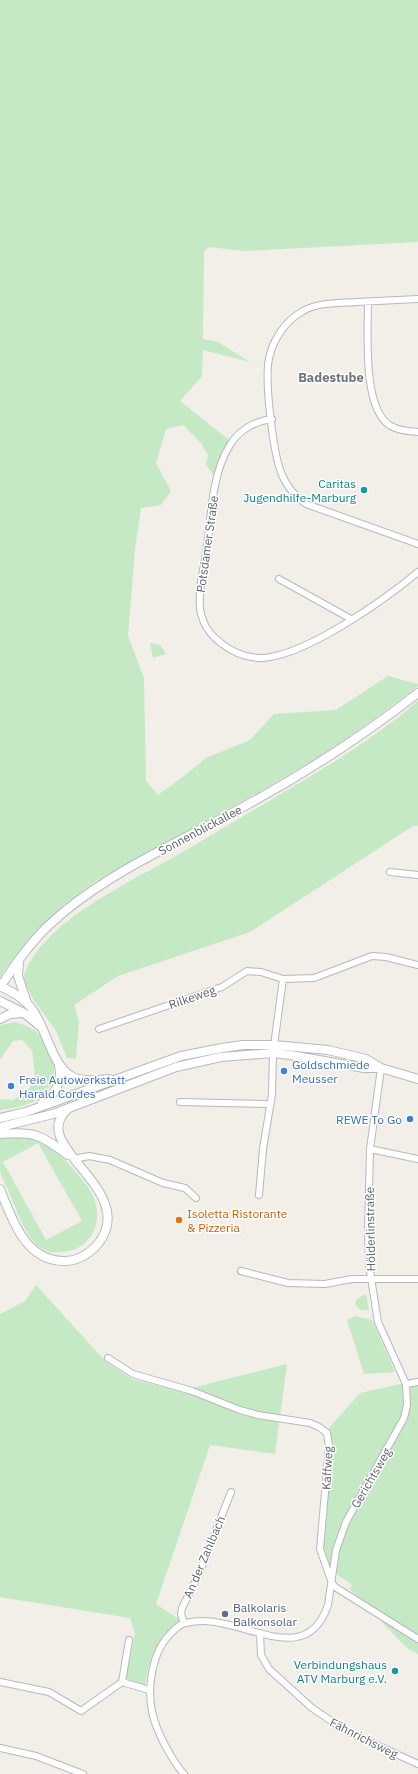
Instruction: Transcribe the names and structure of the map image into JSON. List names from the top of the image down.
{
  "streets": {
    "main road": ["Sonnenblickallee"],
    "street": [
      "Potsdamer Straße",
      "Rilkeweg",
      "Hölderlinstraße",
      "Kaffweg",
      "Gerichtsweg",
      "An der Zahlbach",
      "Fähnrichsweg"
    ]
  },
  "crossings": [
    ["Hölderlinstraße", "Gerichtsweg"],
    ["Kaffweg", "Gerichtsweg"]
  ],
  "districts": ["Badestube"],
  "places": [
    "Caritas Jugendhilfe-Marburg",
    "Goldschmiede Meusser",
    "Freie Autowerkstatt Harald Cordes",
    "REWE To Go",
    "Isoletta Ristorante & Pizzeria",
    "Balkolaris Balkonsolar",
    "Verbindungshaus ATV Marburg e.V."
  ]
}
